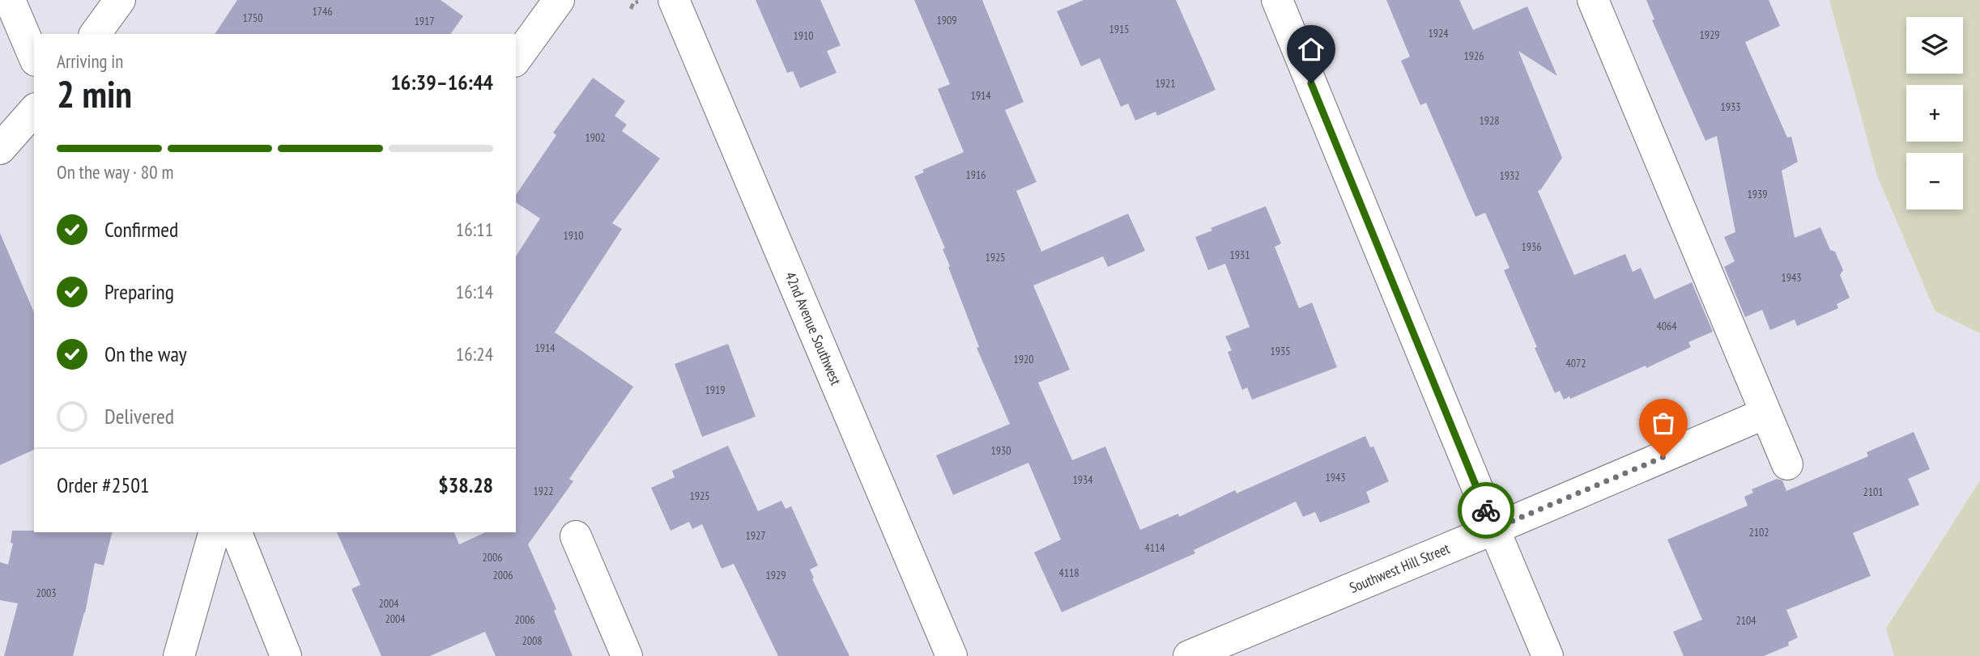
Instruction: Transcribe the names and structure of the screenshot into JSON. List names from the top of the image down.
{
  "streets": {
    "street": ["42nd Avenue Southwest", "Southwest Hill Street"]
  },
  "house_numbers": [
    "1746",
    "1750",
    "1909",
    "1917",
    "1915",
    "1924",
    "1929",
    "1910",
    "1926",
    "1921",
    "1914",
    "1933",
    "1928",
    "1902",
    "1916",
    "1932",
    "1939",
    "1910",
    "1936",
    "1931",
    "1925",
    "1943",
    "4064",
    "1914",
    "1935",
    "1920",
    "4072",
    "1919",
    "1930",
    "1943",
    "1934",
    "1922",
    "2101",
    "1925",
    "2102",
    "1927",
    "4114",
    "2006",
    "4118",
    "2006",
    "1929",
    "2003",
    "2004",
    "2004",
    "2006",
    "2104",
    "2008"
  ],
  "page": {
    "map_buttons": ["+", "−"],
    "heading": ["2 min", "Arriving in", "16:39–16:44"],
    "panel": ["Order #2501", "$38.28"],
    "bar": "On the way · 80 m",
    "list": [
      ["Confirmed", "16:11"],
      ["Preparing", "16:14"],
      ["On the way", "16:24"],
      "Delivered"
    ]
  }
}
